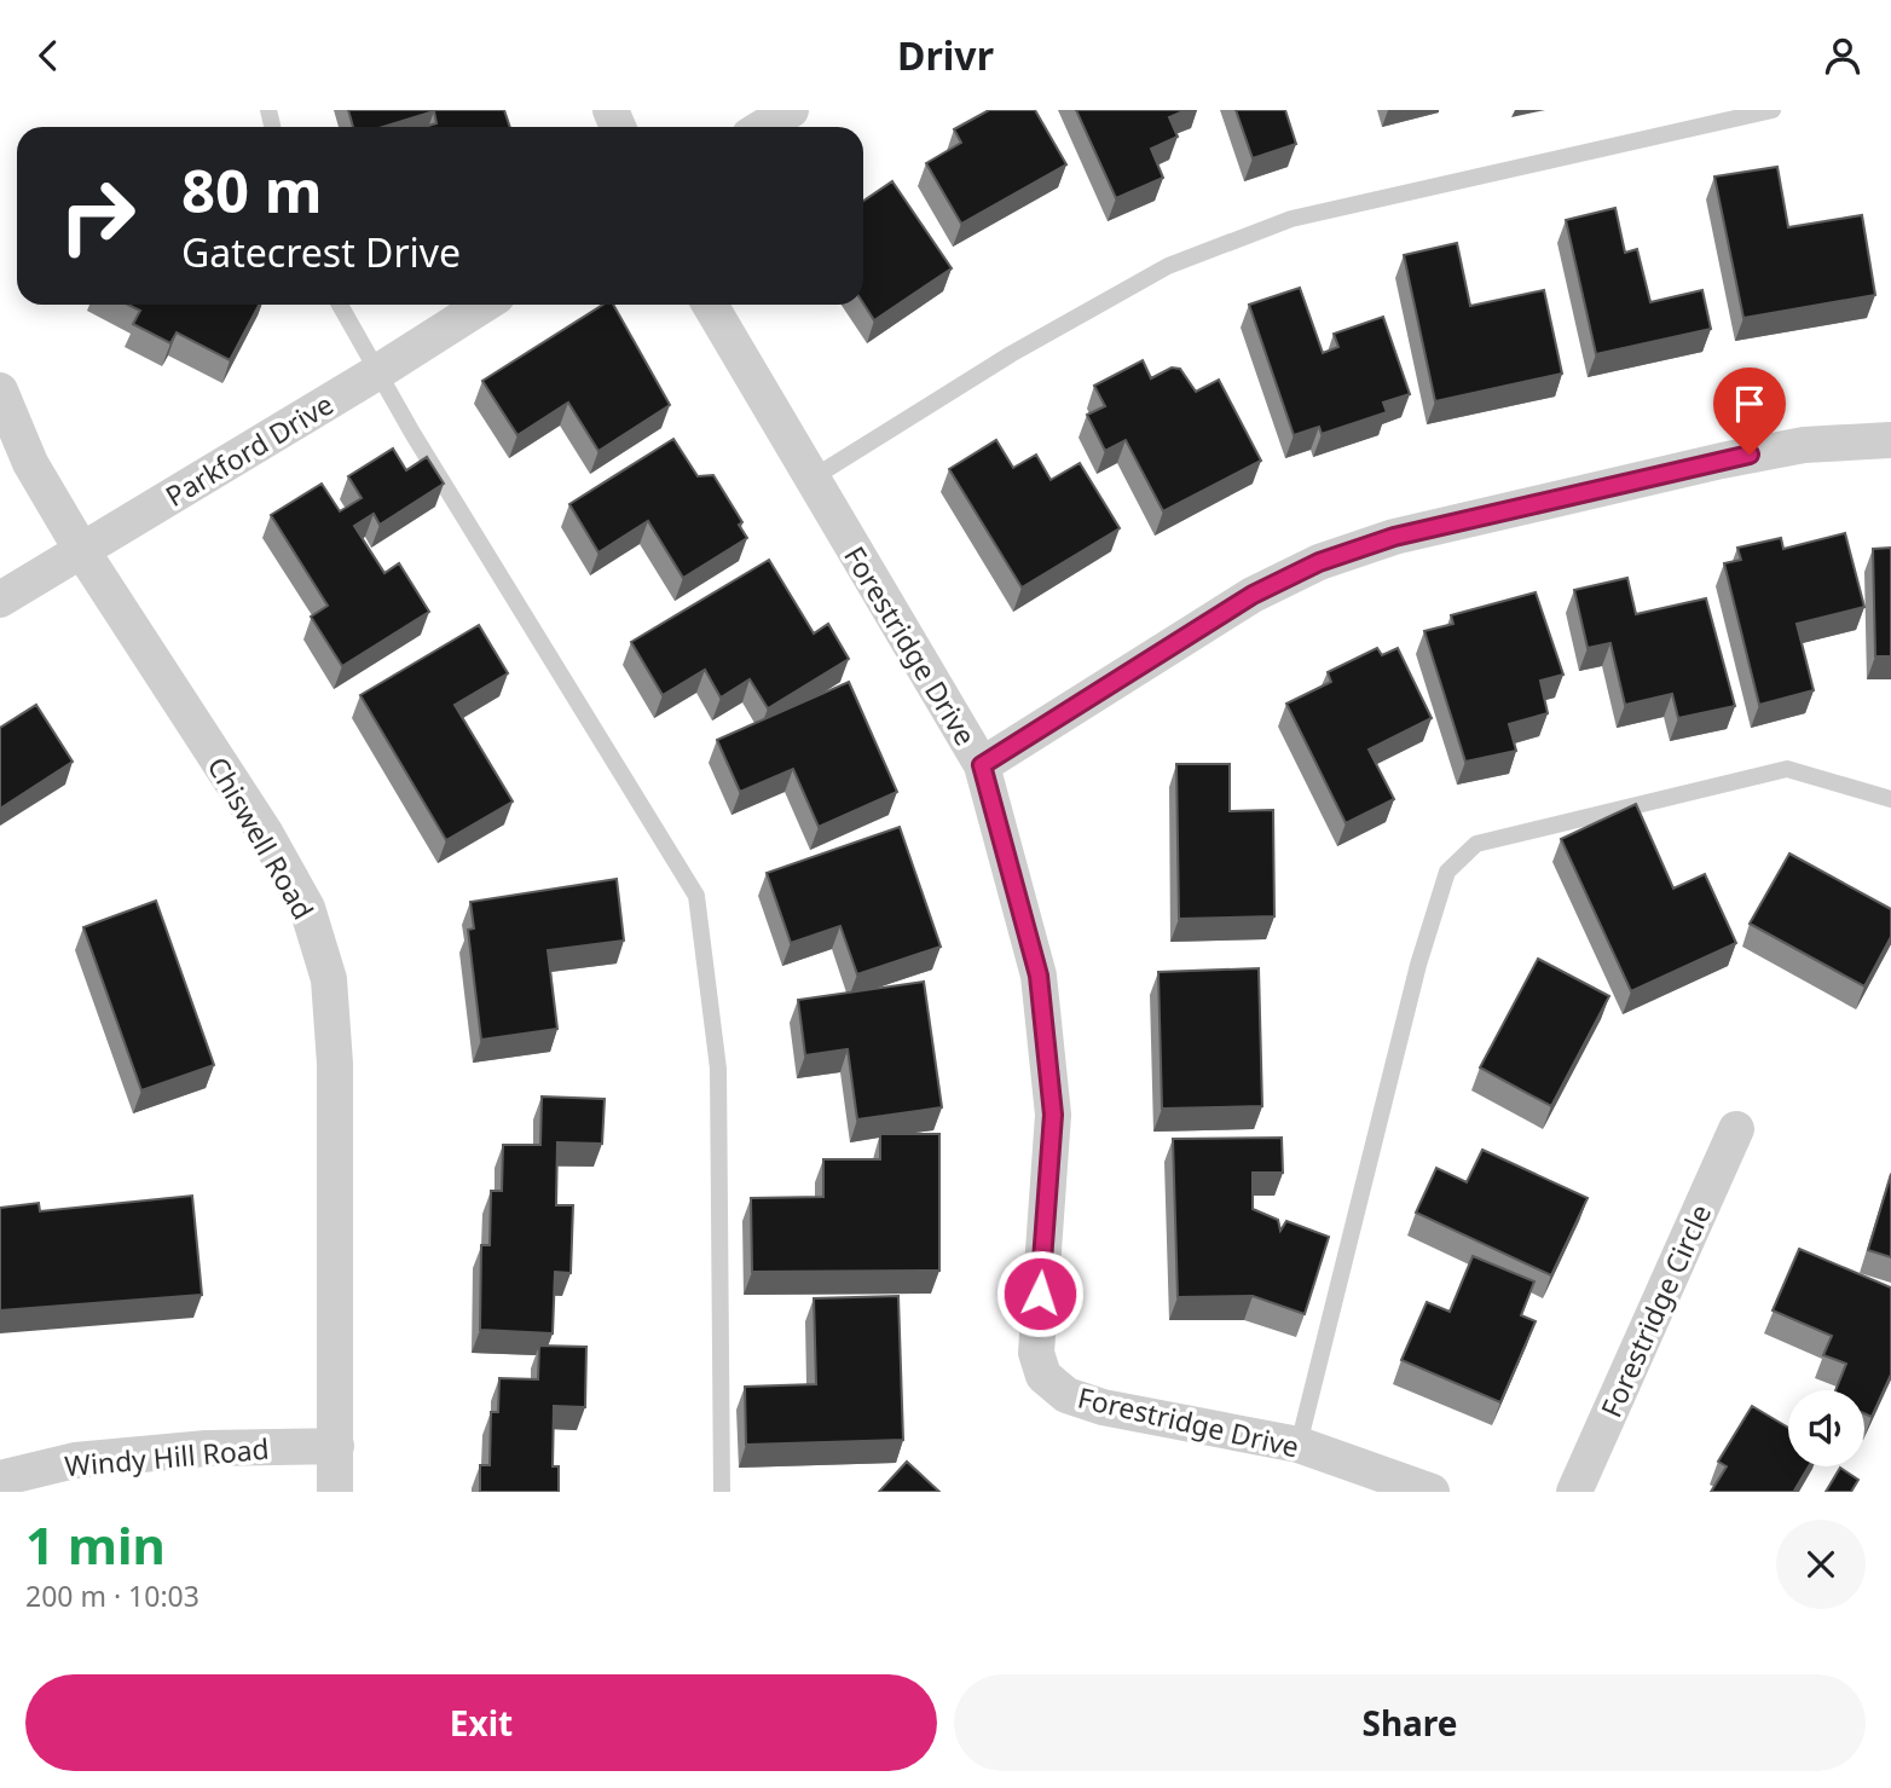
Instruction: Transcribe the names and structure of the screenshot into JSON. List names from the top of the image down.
{
  "streets": {
    "street": [
      "Parkford Drive",
      "Forestridge Drive",
      "Chiswell Road",
      "Forestridge Circle",
      "Windy Hill Road"
    ]
  },
  "crossings": [
    ["Parkford Drive", "Chiswell Road"],
    ["Chiswell Road", "Windy Hill Road"]
  ],
  "page": {
    "header": "Drivr",
    "turn": ["80 m", "Gatecrest Drive"],
    "heading": ["1 min", "200 m · 10:03"],
    "buttons": ["Exit", "Share"]
  }
}
